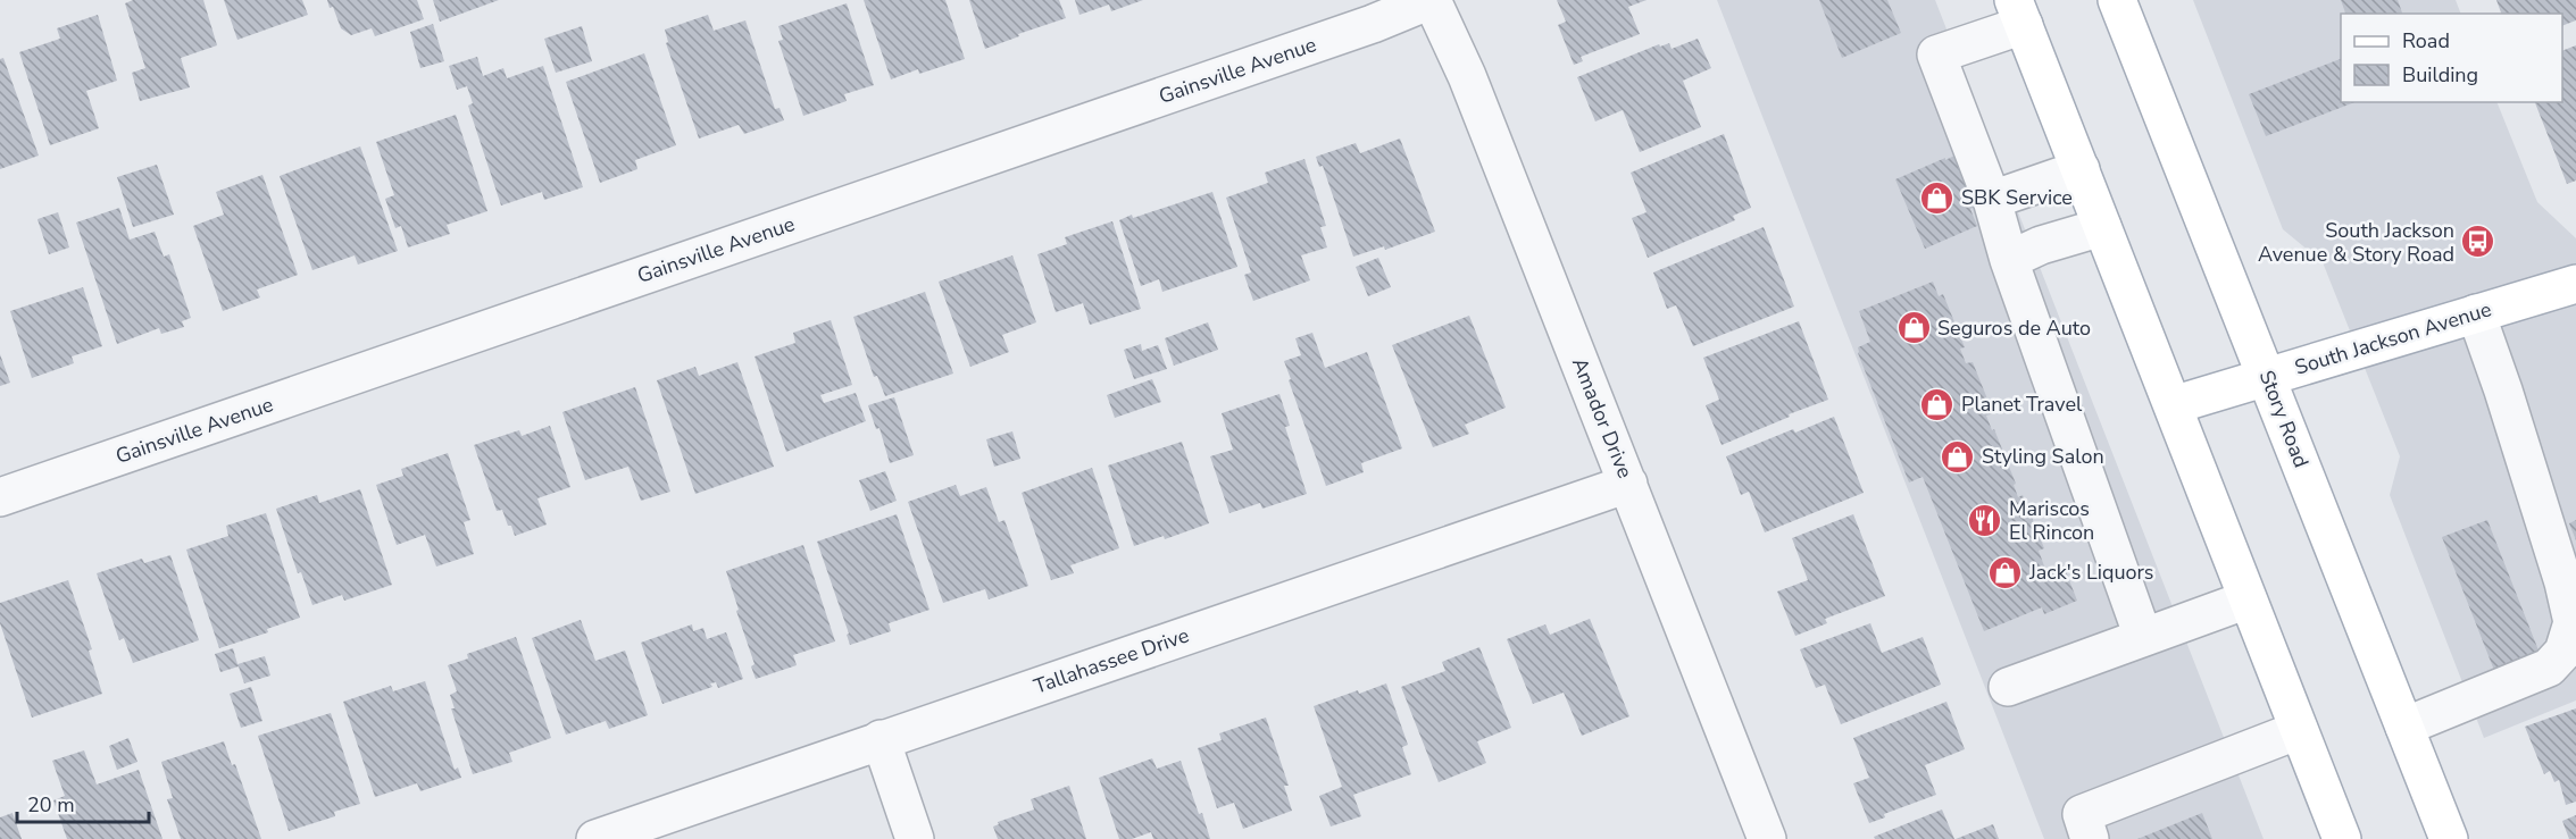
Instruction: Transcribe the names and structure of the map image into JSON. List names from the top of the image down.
{
  "streets": {
    "main road": ["South Jackson Avenue", "Story Road"],
    "street": ["Gainsville Avenue", "Amador Drive", "Tallahassee Drive"]
  },
  "crossings": [
    ["Gainsville Avenue", "Amador Drive"],
    ["South Jackson Avenue", "Story Road"],
    ["Amador Drive", "Tallahassee Drive"]
  ],
  "places": {
    "shop": [
      "SBK Service",
      "Seguros de Auto",
      "Planet Travel",
      "Styling Salon",
      "Jack's Liquors"
    ],
    "bus stop": ["South Jackson Avenue & Story Road"],
    "restaurant": ["Mariscos El Rincon"]
  },
  "legend": ["Road", "Building"],
  "scale_bar": "20 m"
}
